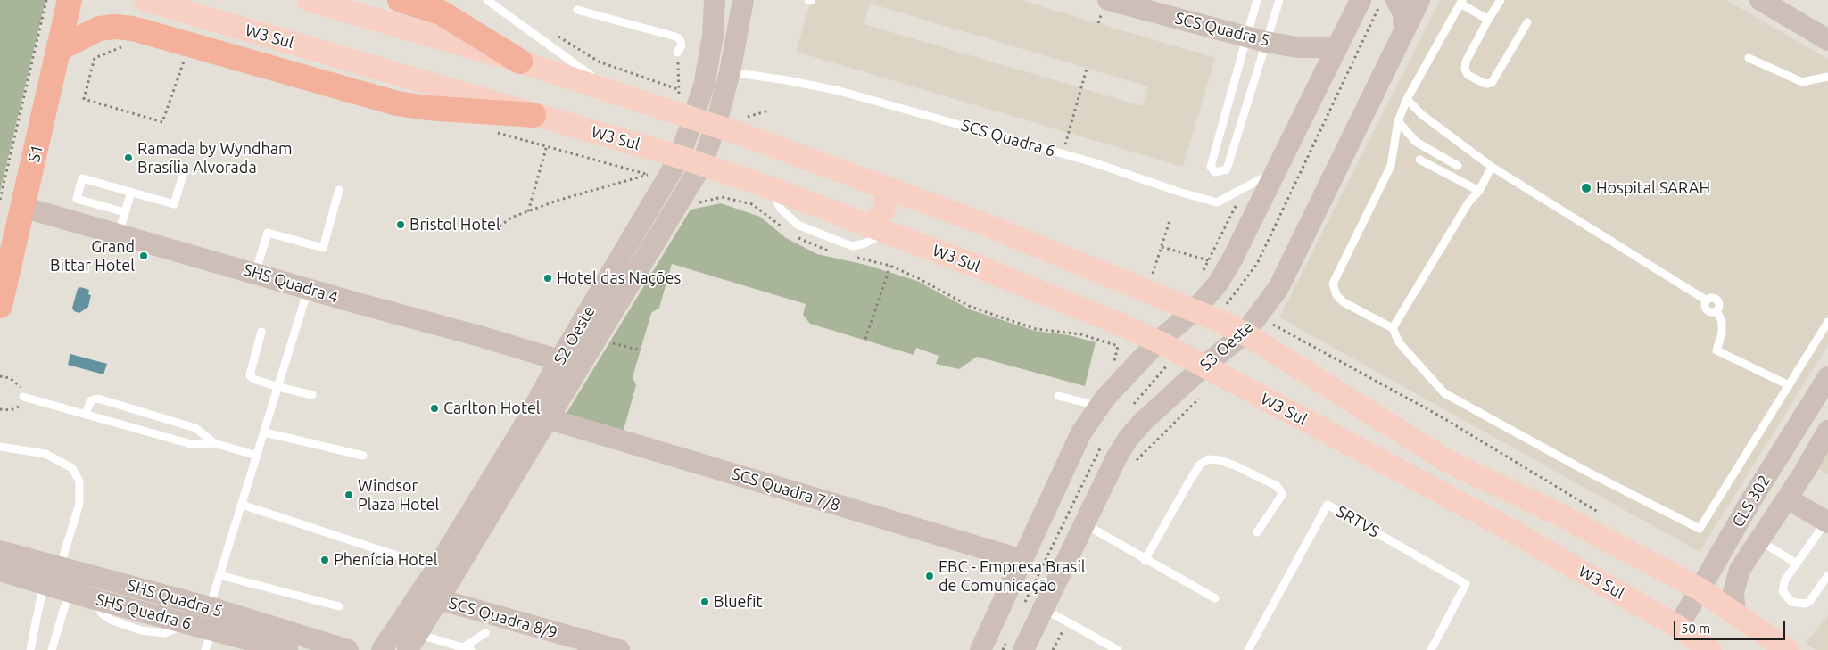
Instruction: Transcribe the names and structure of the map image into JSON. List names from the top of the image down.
{
  "streets": {
    "highway": ["S1"],
    "main road": [
      "SCS Quadra 5",
      "W3 Sul",
      "SHS Quadra 4",
      "S2 Oeste",
      "S3 Oeste",
      "SCS Quadra 7/8",
      "CLS 302",
      "SHS Quadra 5",
      "SHS Quadra 6",
      "SCS Quadra 8/9"
    ],
    "lane": ["SCS Quadra 6", "SRTVS"]
  },
  "crossings": [
    ["W3 Sul", "S2 Oeste"],
    ["W3 Sul", "S3 Oeste"],
    ["W3 Sul", "CLS 302"],
    ["SCS Quadra 6", "S2 Oeste"],
    ["S1", "SHS Quadra 4"],
    ["SHS Quadra 4", "S2 Oeste"],
    ["S2 Oeste", "SCS Quadra 7/8"],
    ["S2 Oeste", "SCS Quadra 8/9"]
  ],
  "places": [
    "Ramada by Wyndham Brasília Alvorada",
    "Hospital SARAH",
    "Bristol Hotel",
    "Grand Bittar Hotel",
    "Hotel das Nações",
    "Carlton Hotel",
    "Windsor Plaza Hotel",
    "Phenícia Hotel",
    "EBC - Empresa Brasil de Comunicação",
    "Bluefit"
  ],
  "scale_bar": "50 m"
}
